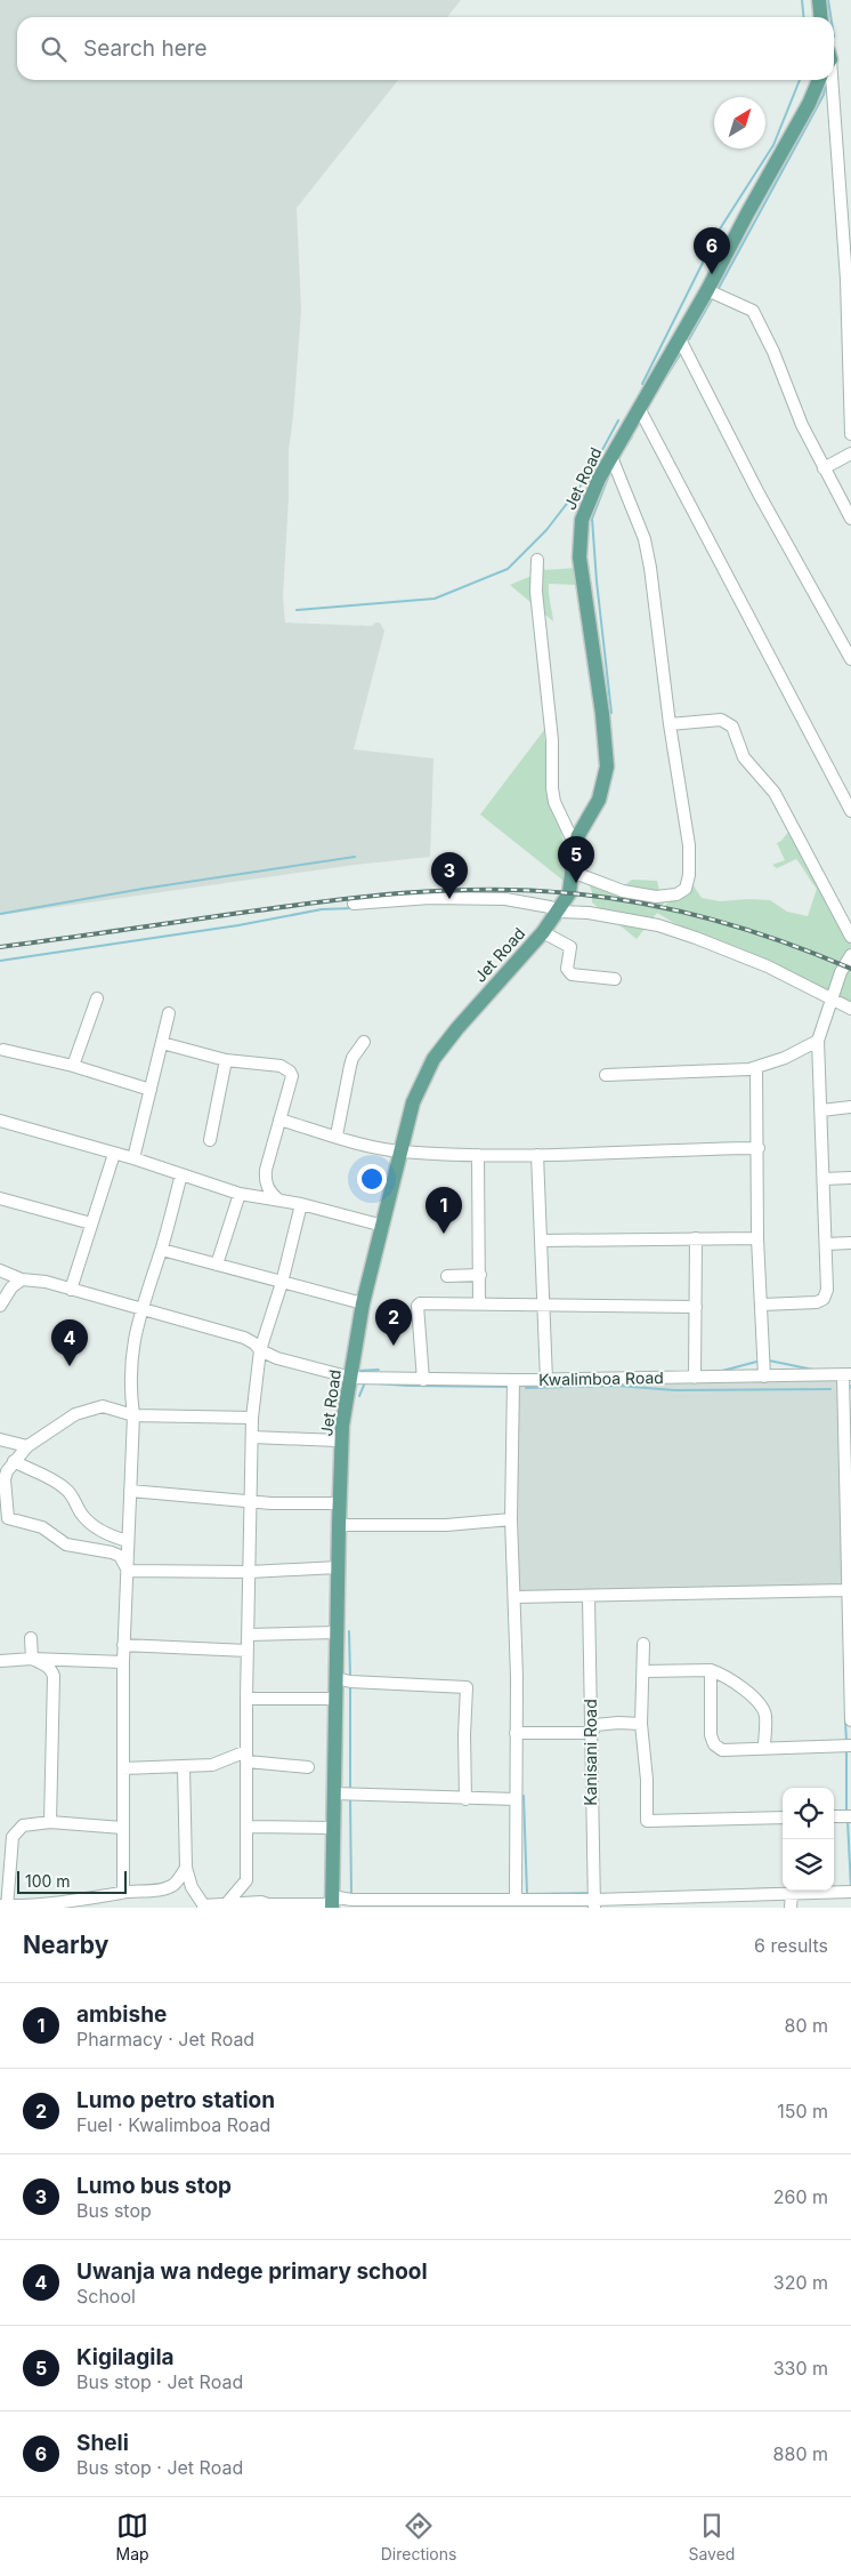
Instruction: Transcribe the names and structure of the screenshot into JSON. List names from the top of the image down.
{
  "streets": {
    "main road": ["Jet Road"],
    "street": ["Kwalimboa Road", "Kanisani Road"]
  },
  "crossings": [
    ["Jet Road", "Kwalimboa Road"]
  ],
  "scale_bar": "100 m",
  "north": "top right",
  "page": {
    "search": "Search here",
    "pins": [
      "6",
      "5",
      "3",
      "1",
      "2",
      "4"
    ],
    "scale": "100 m",
    "heading": ["Nearby", "6 results"],
    "list": [
      {
        "mark": "1",
        "name": "ambishe",
        "note": "Pharmacy · Jet Road",
        "value": "80 m"
      },
      {
        "mark": "2",
        "name": "Lumo petro station",
        "note": "Fuel · Kwalimboa Road",
        "value": "150 m"
      },
      {
        "mark": "3",
        "name": "Lumo bus stop",
        "note": "Bus stop",
        "value": "260 m"
      },
      {
        "mark": "4",
        "name": "Uwanja wa ndege primary school",
        "note": "School",
        "value": "320 m"
      },
      {
        "mark": "5",
        "name": "Kigilagila",
        "note": "Bus stop · Jet Road",
        "value": "330 m"
      },
      {
        "mark": "6",
        "name": "Sheli",
        "note": "Bus stop · Jet Road",
        "value": "880 m"
      }
    ],
    "nav": ["Map", "Directions", "Saved"]
  }
}
